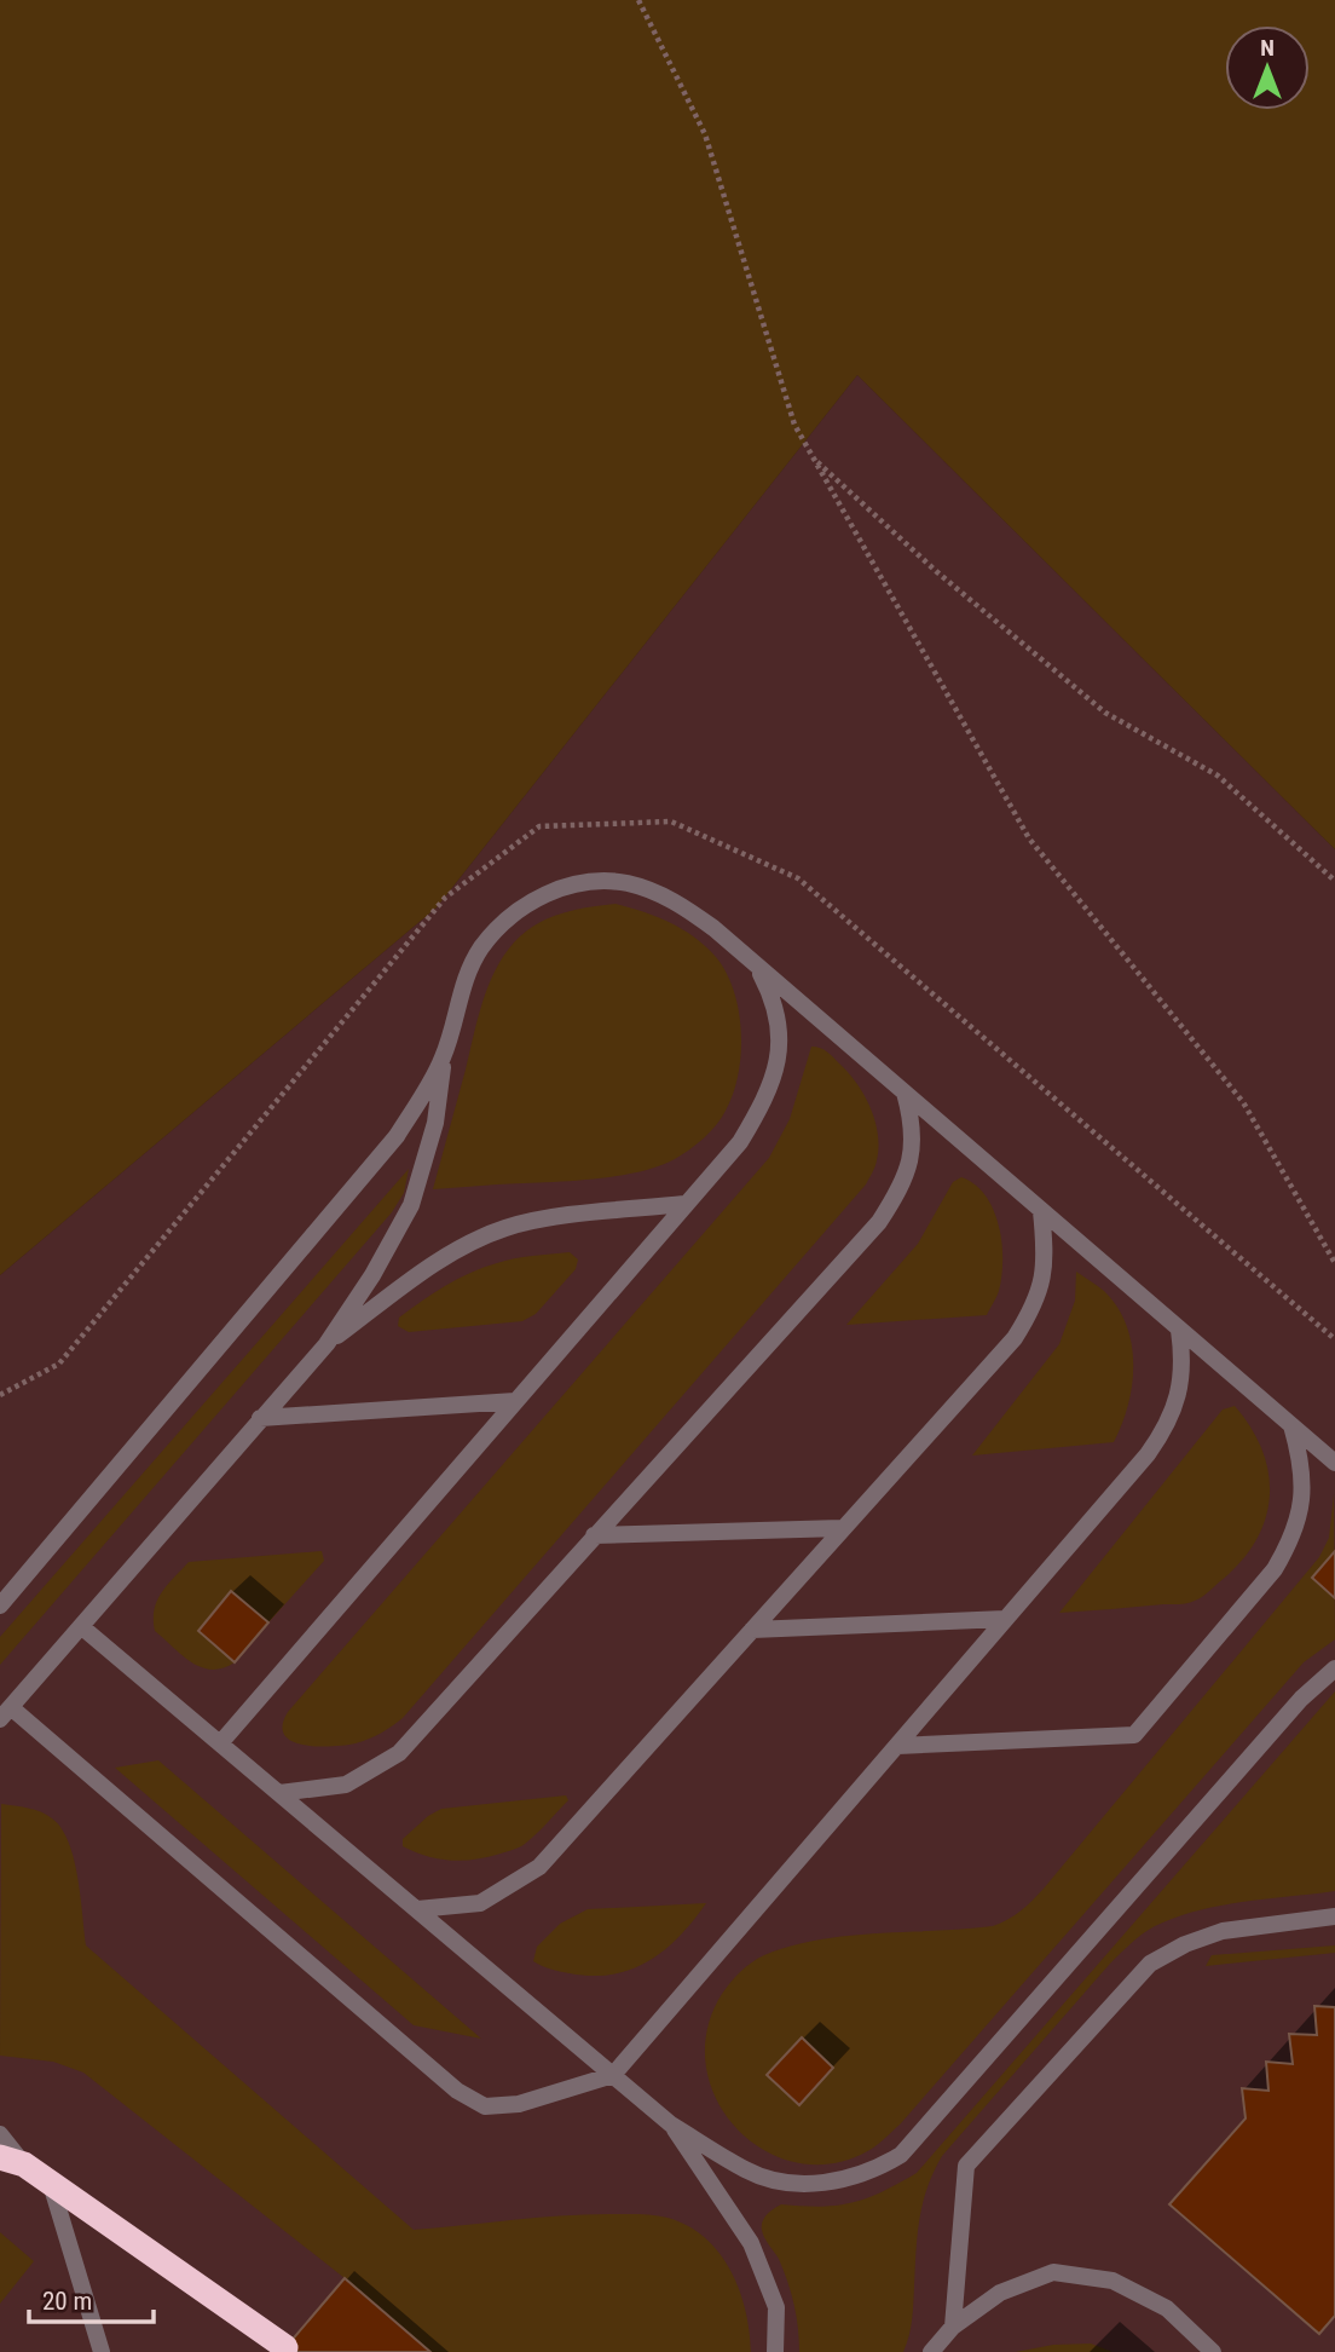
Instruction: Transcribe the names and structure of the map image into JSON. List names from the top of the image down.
{
  "scale_bar": "20 m",
  "north": "top"
}
